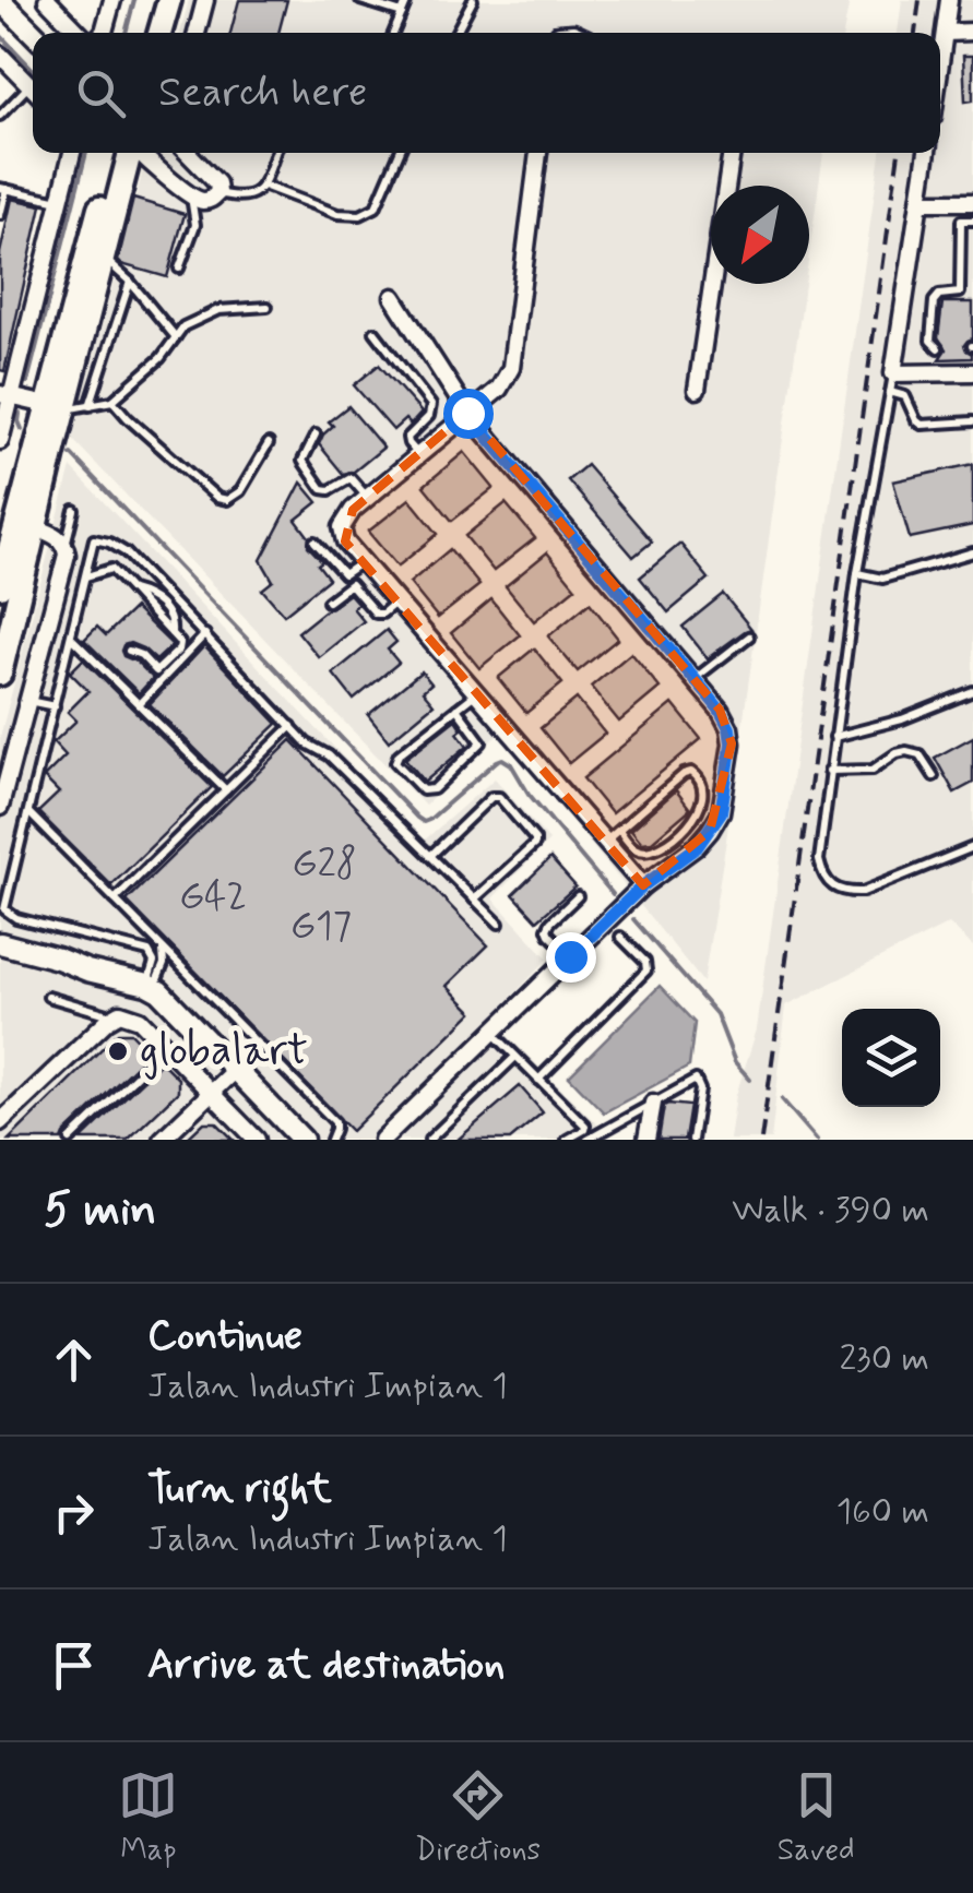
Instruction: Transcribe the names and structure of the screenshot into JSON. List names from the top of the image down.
{
  "places": ["globalart"],
  "house_numbers": ["G28", "G42", "G17"],
  "north": "bottom left",
  "page": {
    "search": "Search here",
    "heading": ["5 min", "Walk · 390 m"],
    "list": [
      ["Continue", "Jalan Industri Impian 1", "230 m"],
      ["Turn right", "Jalan Industri Impian 1", "160 m"],
      "Arrive at destination"
    ],
    "nav": ["Map", "Directions", "Saved"]
  }
}
